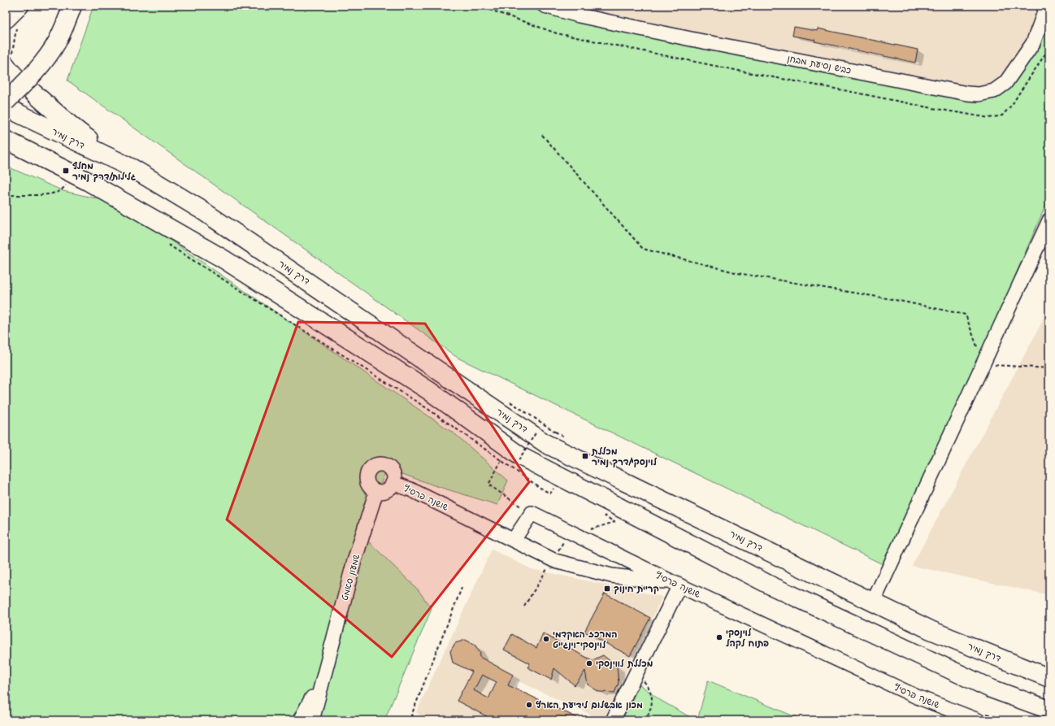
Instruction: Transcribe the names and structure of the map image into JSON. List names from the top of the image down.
{
  "streets": {
    "highway": ["דרך נמיר"],
    "street": ["כביש נסיעת מבחן", "שושנה פרסיץ", "שמעון סאמט"]
  },
  "crossings": [
    ["שושנה פרסיץ", "שמעון סאמט"]
  ],
  "places": {
    "transit": ["מחלף גלילות/דרך נמיר", "מכללת לוינסקי/דרך נמיר", "קריית חינוך"],
    "other": [
      "לוינסקי פתוח לקהל",
      "המרכז האקדמי לוינסקי־וינגייט",
      "מכללת לווינסקי",
      "מכון אבשלום לידיעת הארץ"
    ]
  }
}
